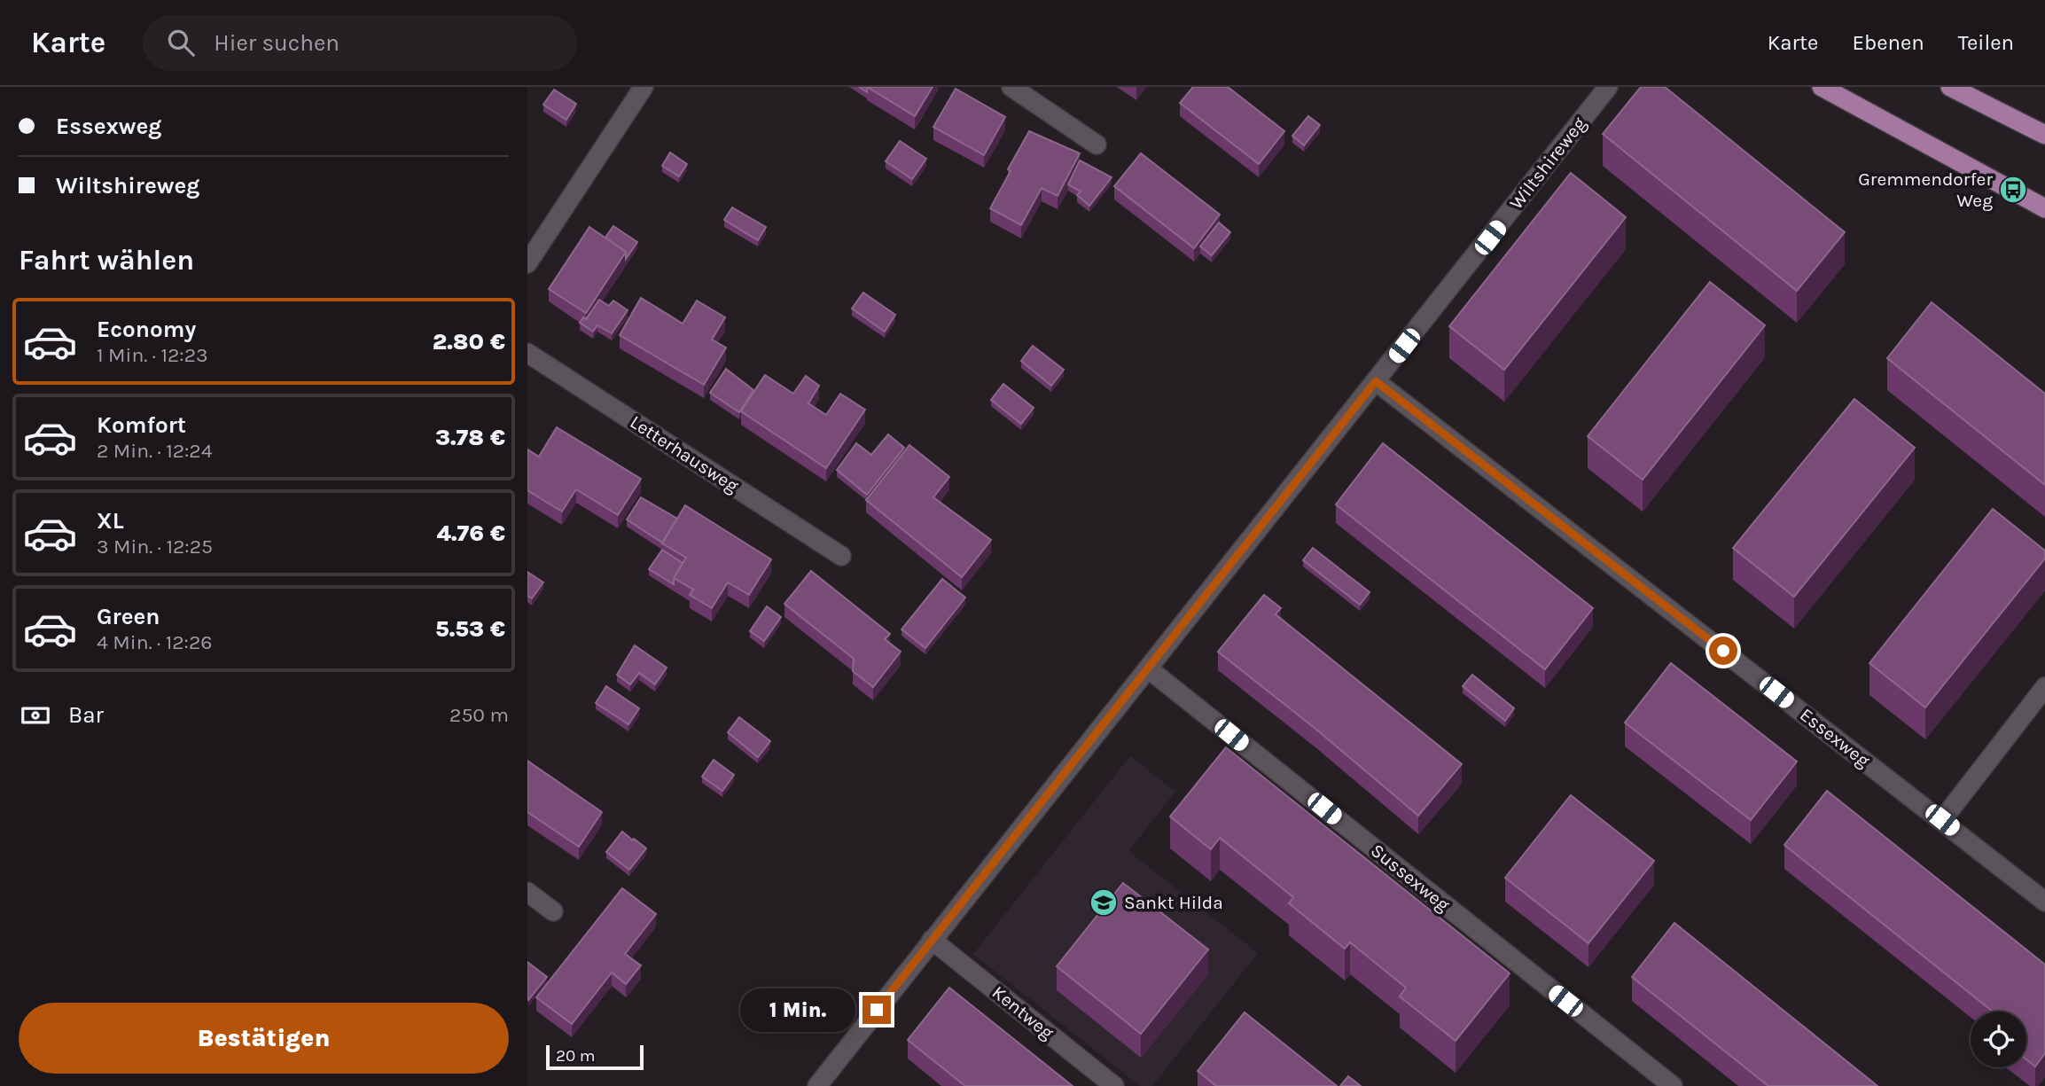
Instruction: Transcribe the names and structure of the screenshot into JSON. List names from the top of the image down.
{
  "streets": {
    "street": [
      "Wiltshireweg",
      "Letterhausweg",
      "Essexweg",
      "Sussexweg",
      "Kentweg"
    ]
  },
  "crossings": [
    ["Wiltshireweg", "Essexweg"],
    ["Wiltshireweg", "Sussexweg"],
    ["Wiltshireweg", "Kentweg"]
  ],
  "places": {
    "bus stop": ["Gremmendorfer Weg"],
    "school or university": ["Sankt Hilda"]
  },
  "scale_bar": "20 m",
  "page": {
    "header": "Karte",
    "search": "Hier suchen",
    "nav": ["Karte", "Ebenen", "Teilen"],
    "banner": ["Essexweg", "Wiltshireweg"],
    "heading": "Fahrt wählen",
    "list": [
      {
        "name": "Economy",
        "note": "1 Min. · 12:23",
        "value": "2.80 €"
      },
      {
        "name": "Komfort",
        "note": "2 Min. · 12:24",
        "value": "3.78 €"
      },
      {
        "name": "XL",
        "note": "3 Min. · 12:25",
        "value": "4.76 €"
      },
      {
        "name": "Green",
        "note": "4 Min. · 12:26",
        "value": "5.53 €"
      }
    ],
    "pay": ["Bar", "250 m"],
    "bubble": "1 Min.",
    "buttons": "Bestätigen",
    "scale": "20 m"
  }
}
